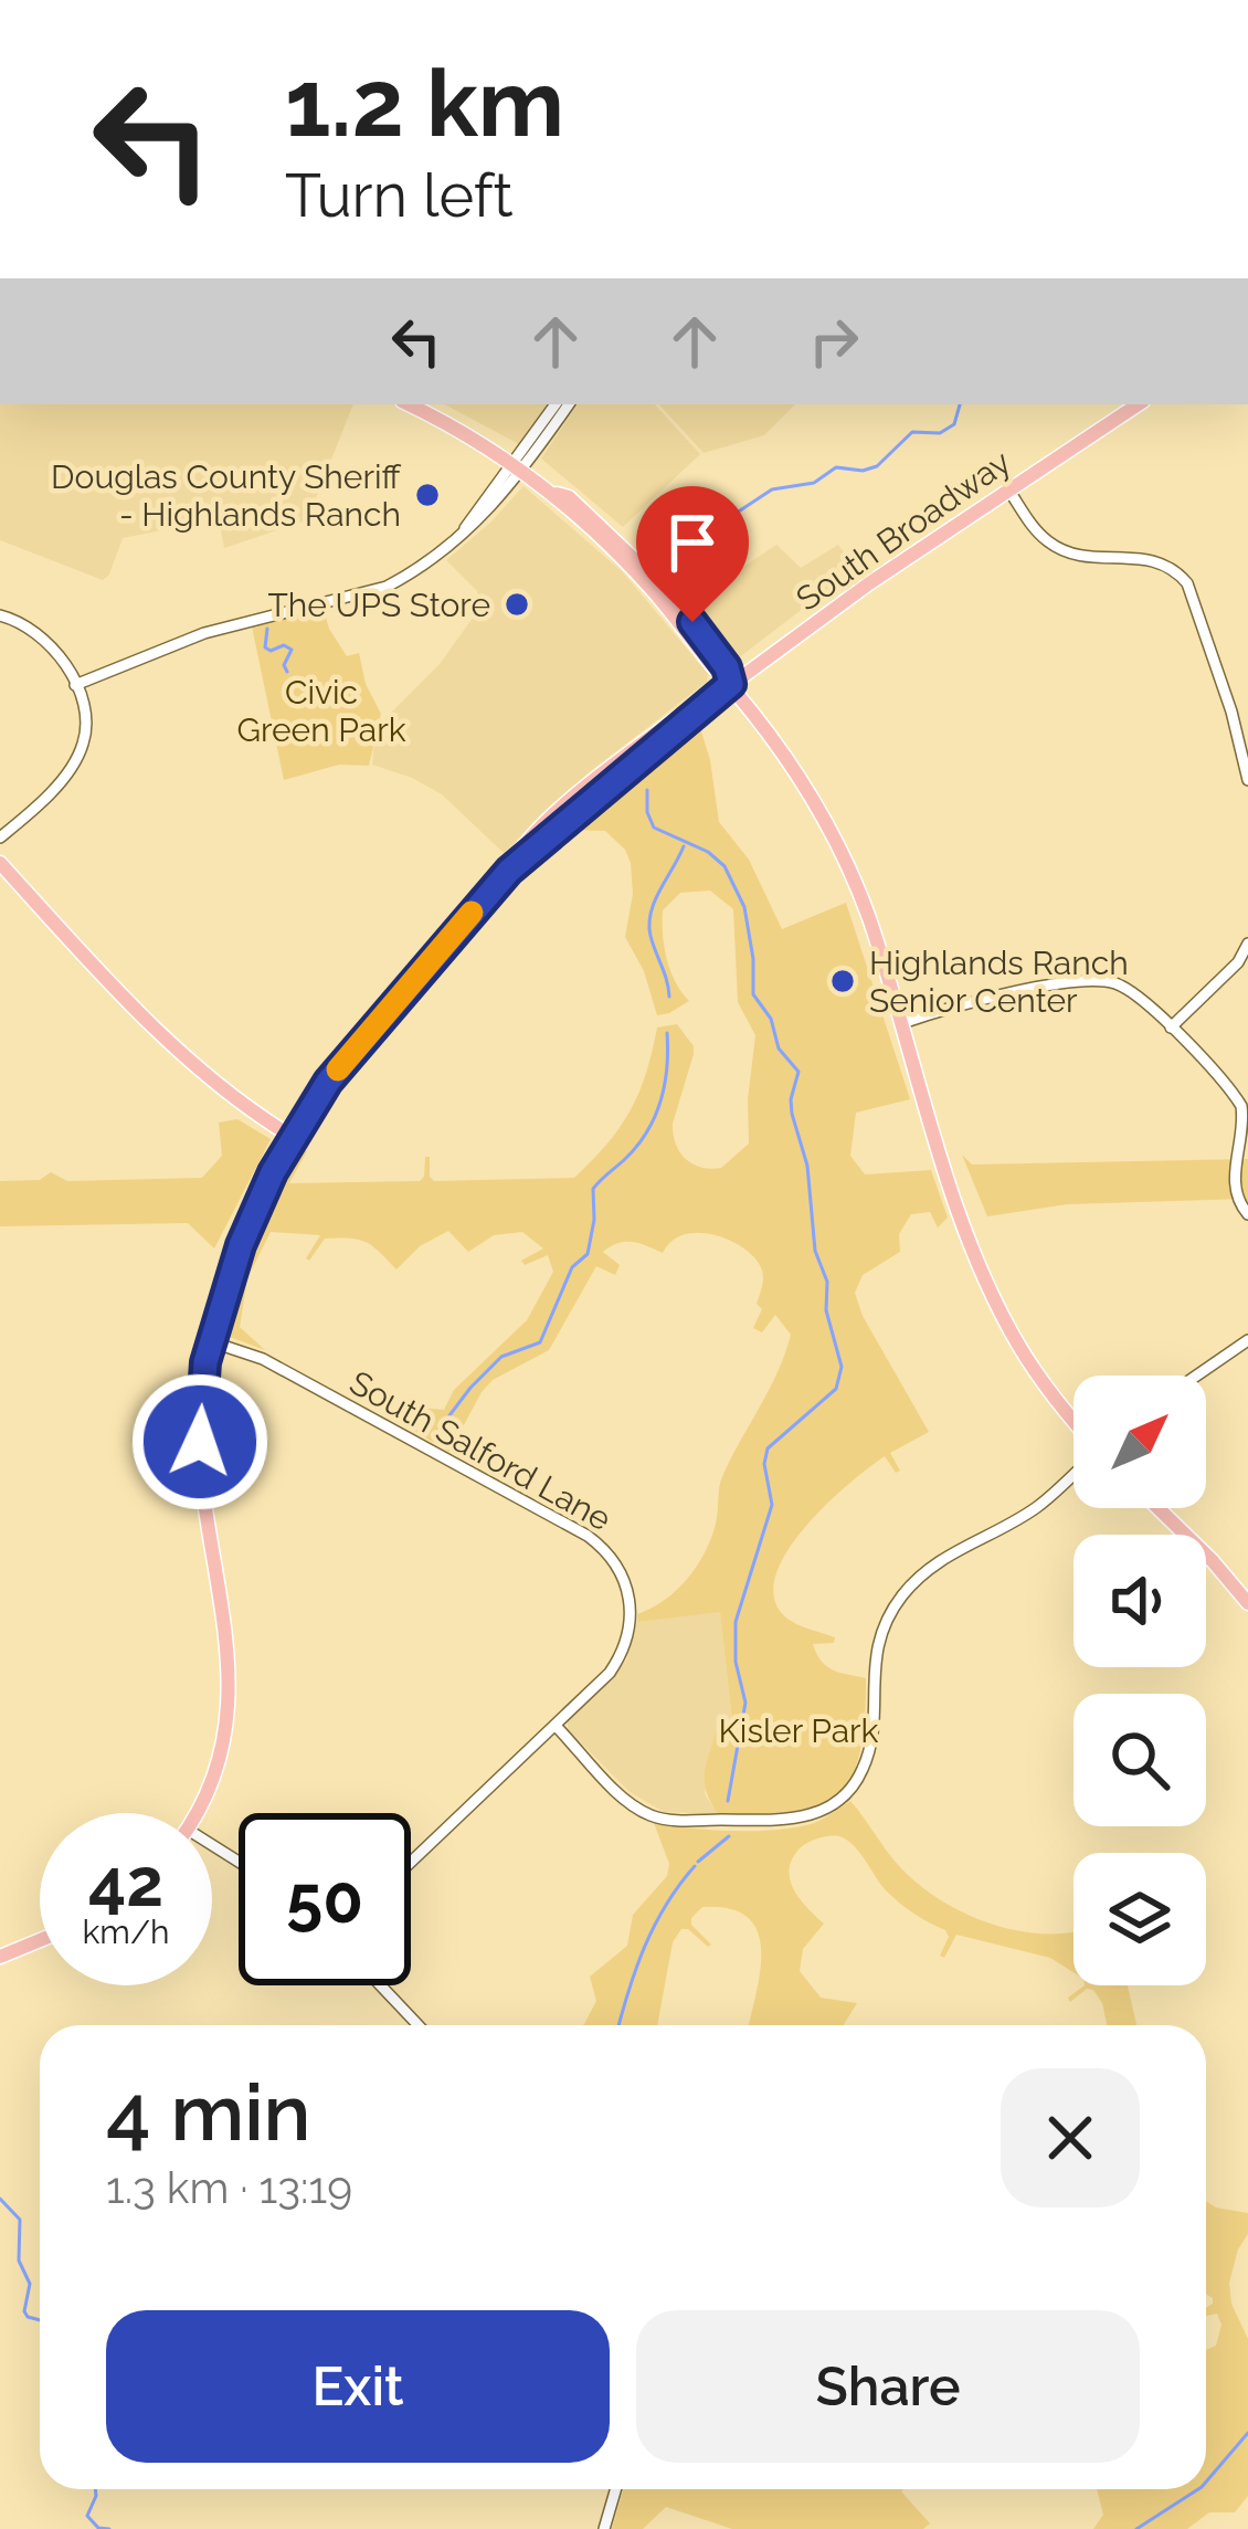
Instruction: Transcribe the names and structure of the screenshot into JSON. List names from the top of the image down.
{
  "streets": {
    "main road": ["South Broadway"],
    "street": ["South Salford Lane"]
  },
  "crossings": [
    ["South Broadway", "South Salford Lane"]
  ],
  "parks": ["Civic Green Park", "Kisler Park"],
  "places": ["Douglas County Sheriff - Highlands Ranch", "The UPS Store", "Highlands Ranch Senior Center"],
  "north": "top right",
  "page": {
    "turn": ["1.2 km", "Turn left"],
    "speed": "42 km/h",
    "limit": "50",
    "heading": ["4 min", "1.3 km · 13:19"],
    "buttons": ["Exit", "Share"]
  }
}
